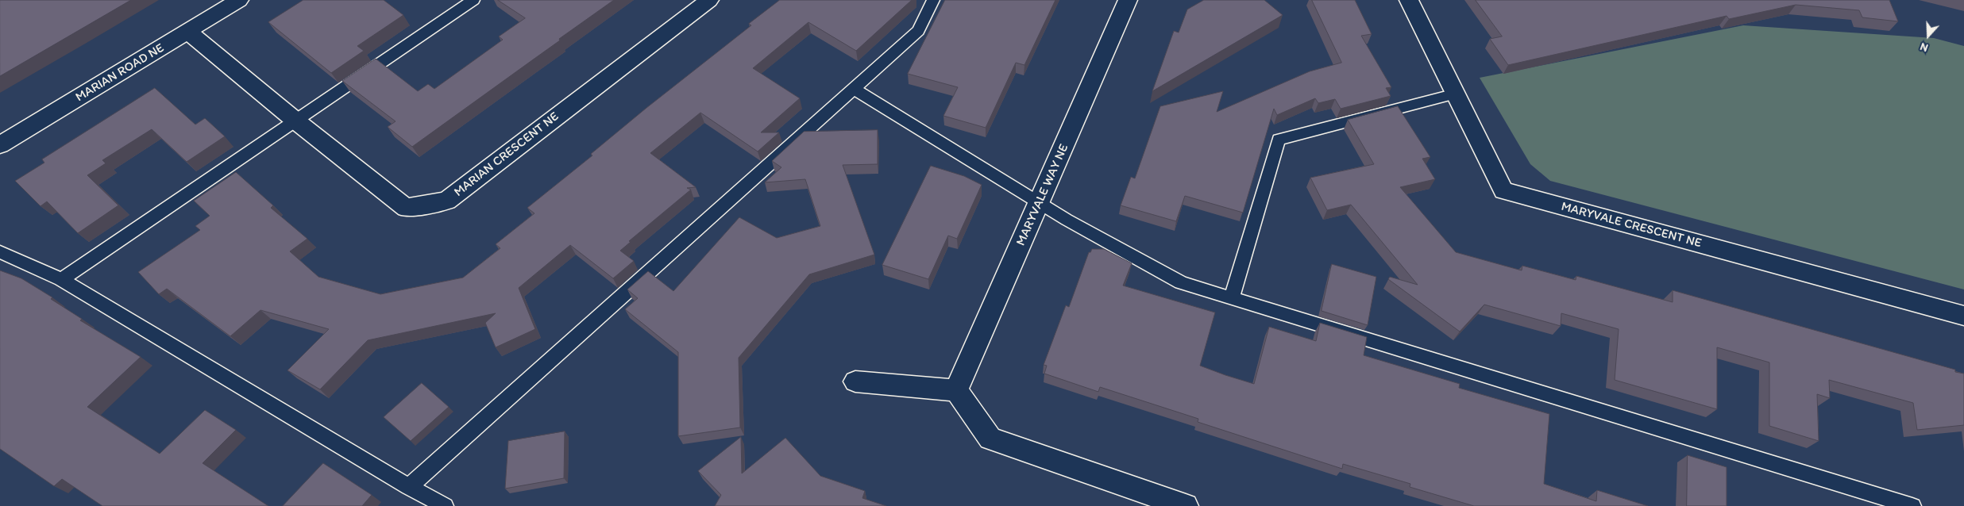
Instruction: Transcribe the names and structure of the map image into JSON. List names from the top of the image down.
{
  "streets": {
    "street": [
      "MARIAN ROAD NE",
      "MARIAN CRESCENT NE",
      "MARYVALE WAY NE",
      "MARYVALE CRESCENT NE"
    ]
  },
  "crossings": [
    ["MARIAN ROAD NE", "MARIAN CRESCENT NE"]
  ],
  "north": "bottom"
}
